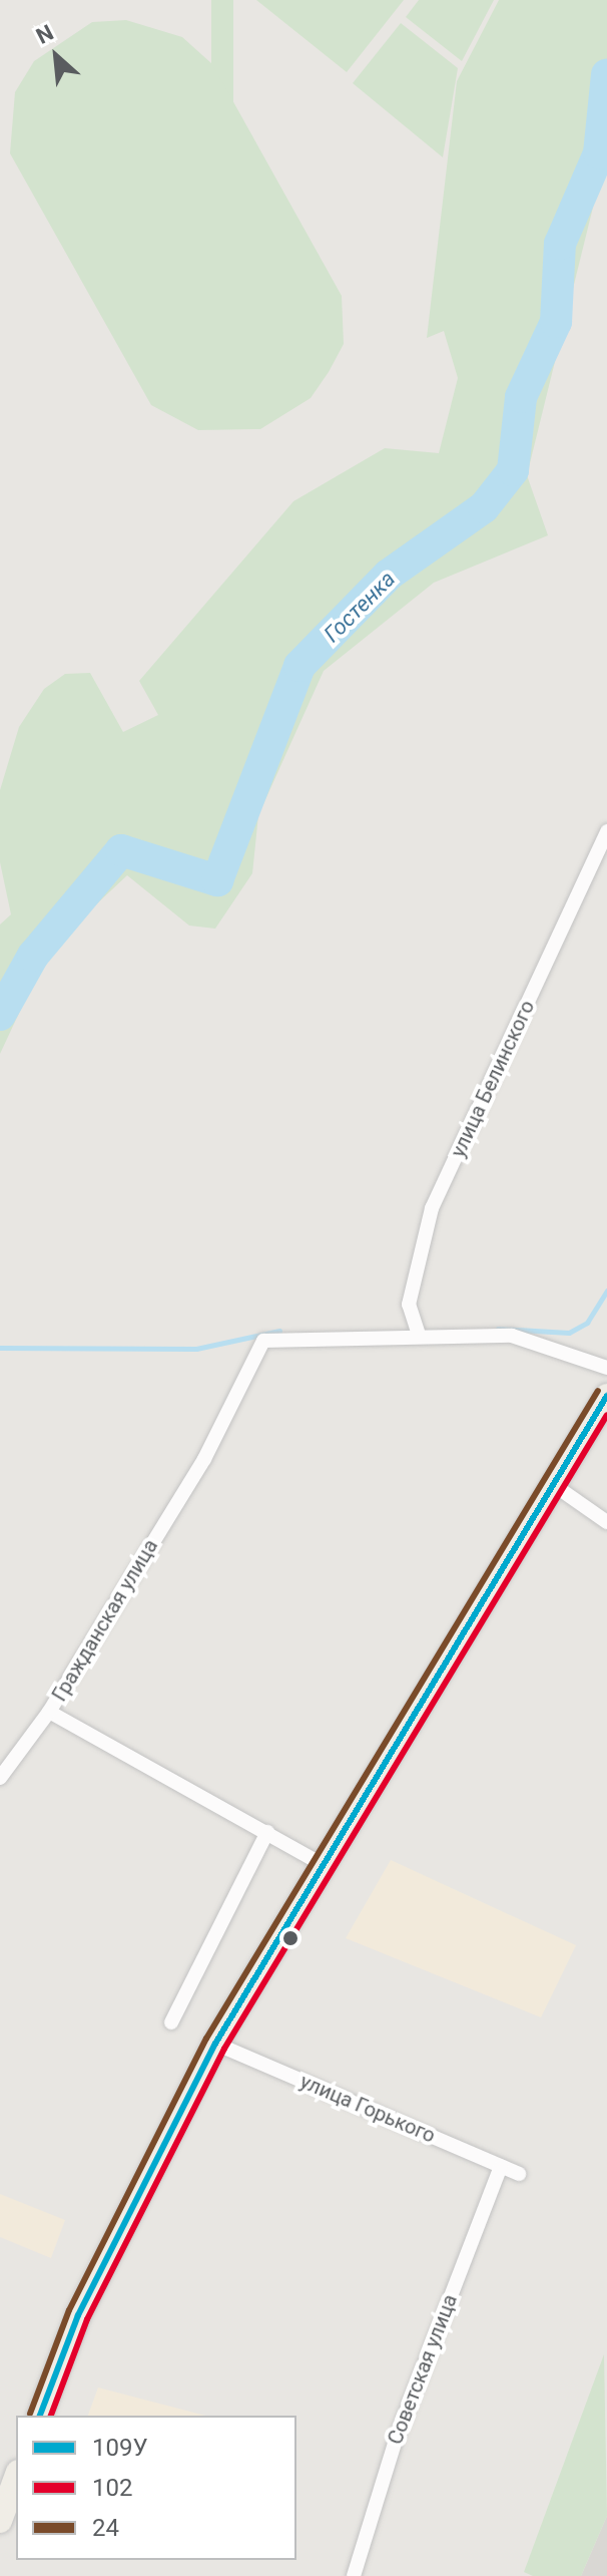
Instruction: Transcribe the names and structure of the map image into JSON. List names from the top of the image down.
{
  "streets": {
    "street": [
      "улица Белинского",
      "Гражданская улица",
      "улица Горького",
      "Советская улица"
    ]
  },
  "crossings": [
    ["улица Белинского", "Гражданская улица"],
    ["улица Горького", "Советская улица"]
  ],
  "water": ["Гостенка"],
  "lines": ["transit line 24", "transit line 109У", "transit line 102"],
  "legend": ["109У", "102", "24"],
  "north": "top left"
}
